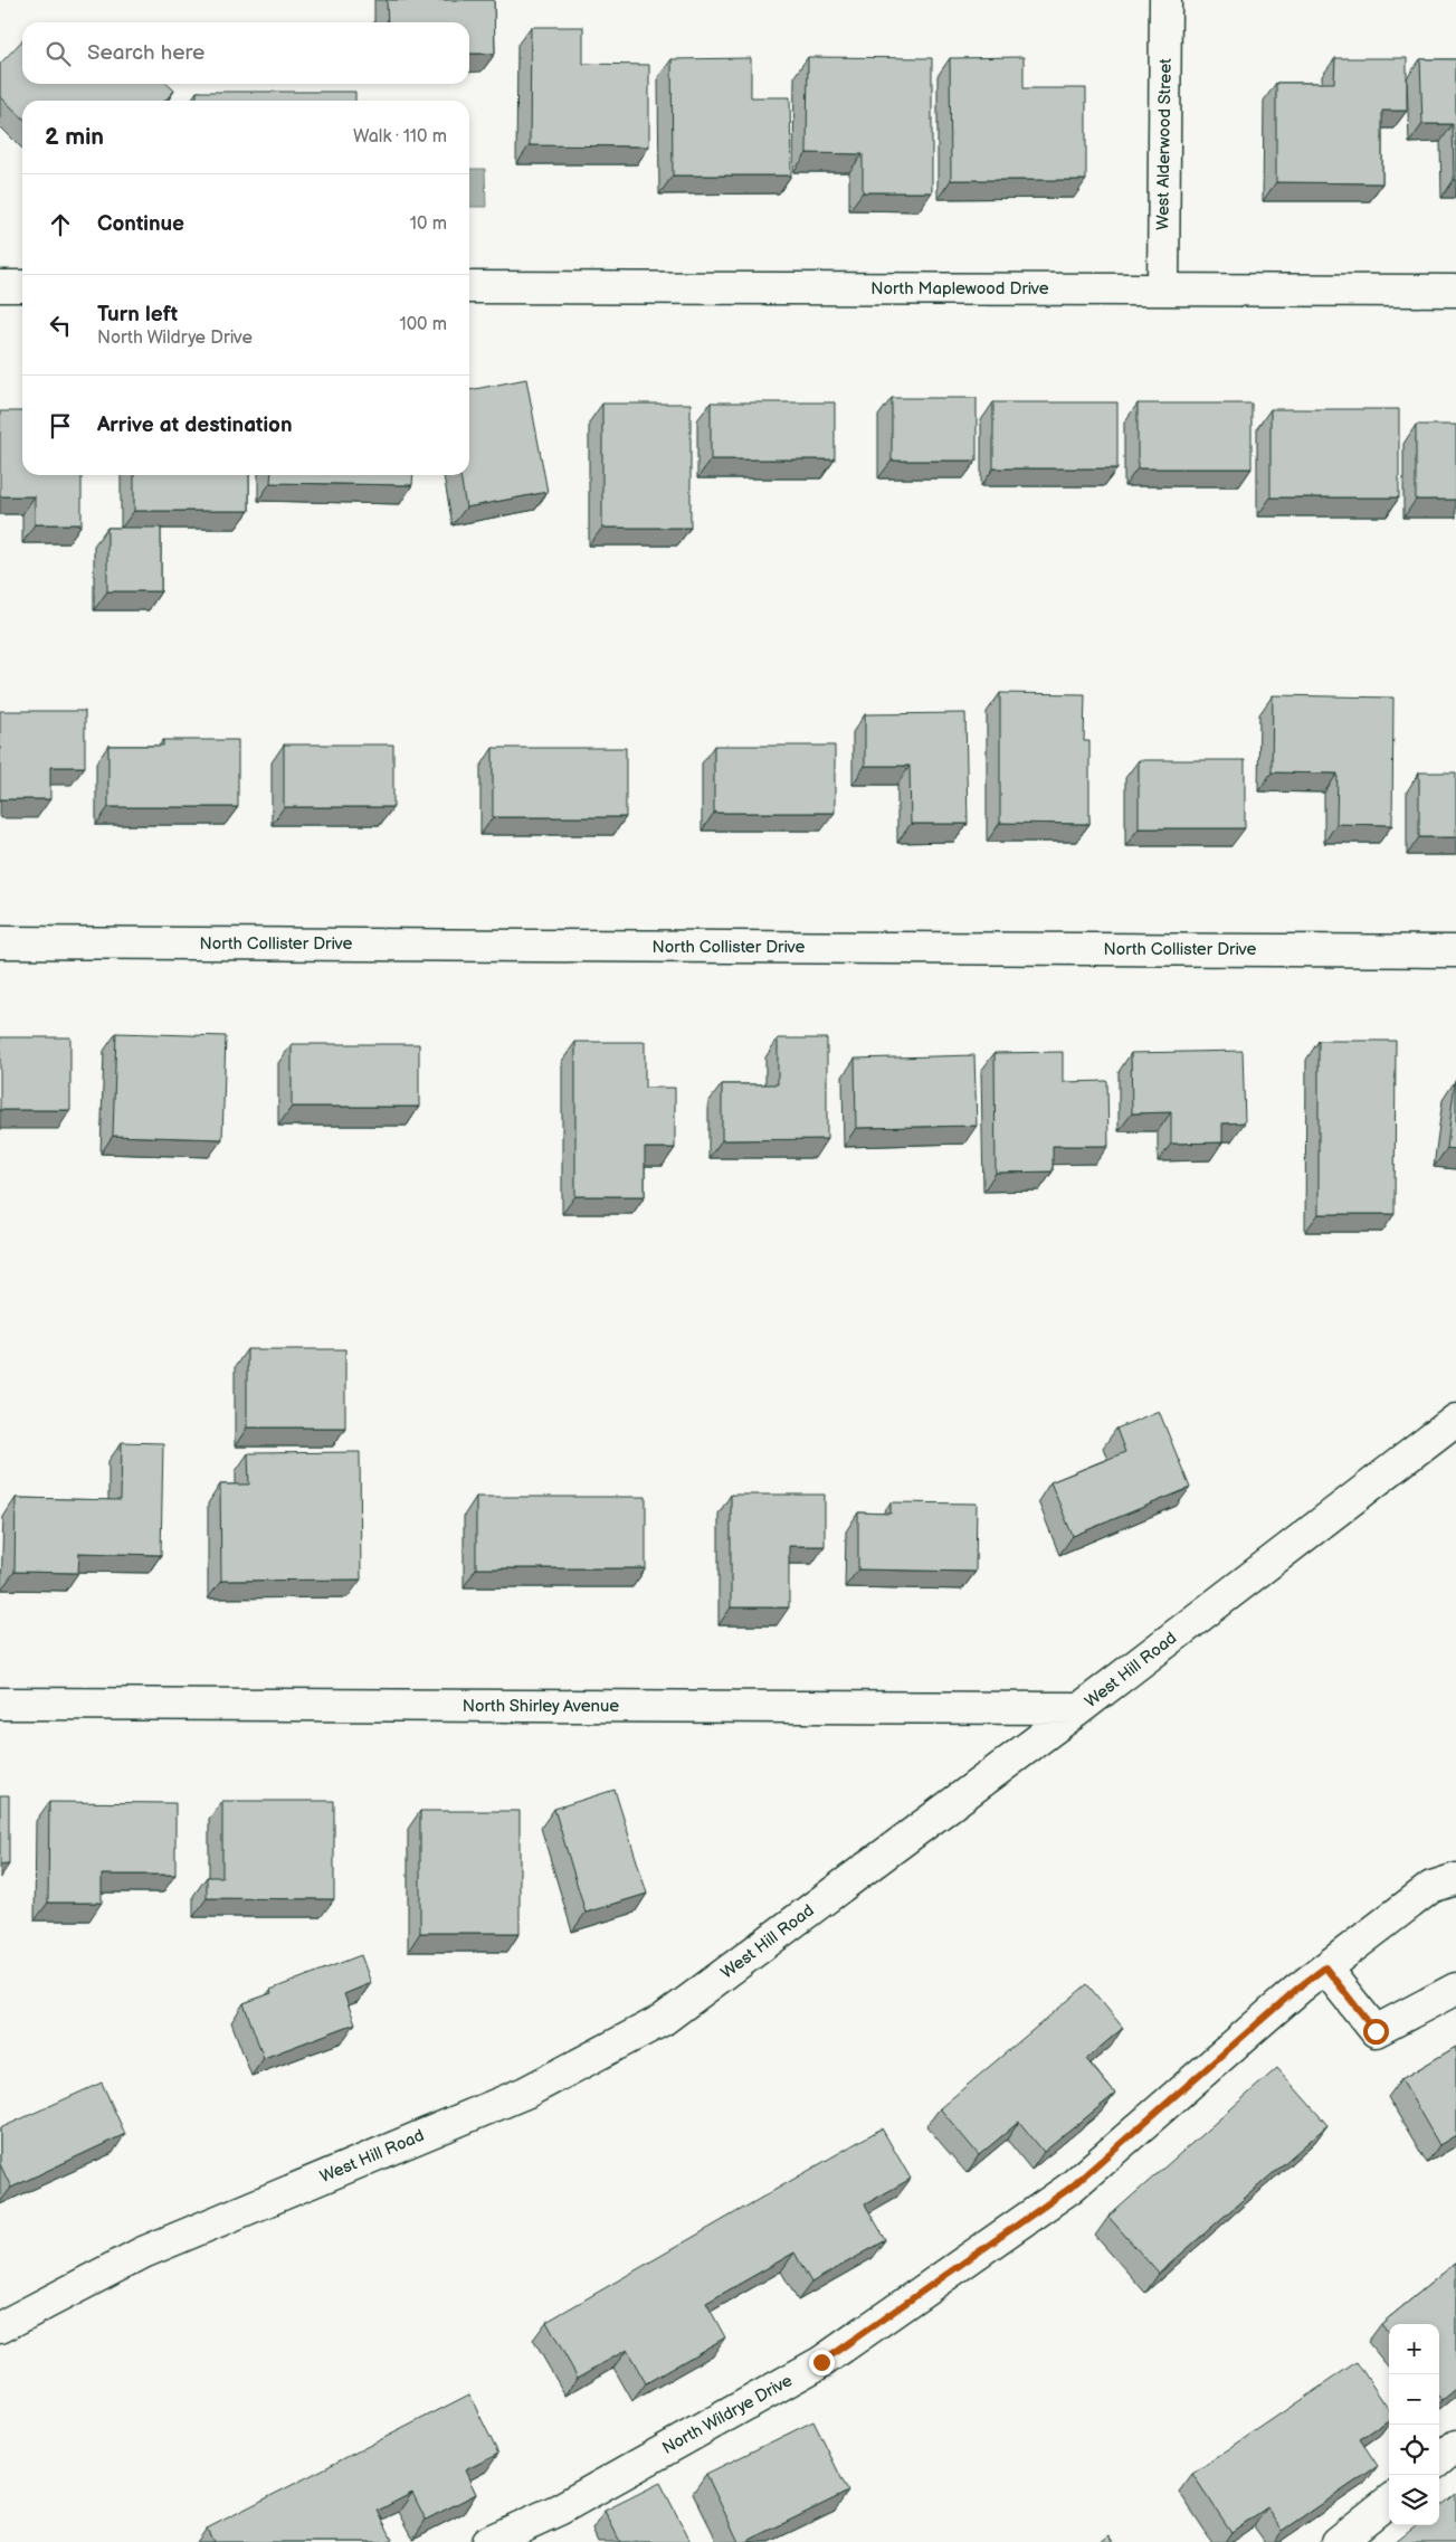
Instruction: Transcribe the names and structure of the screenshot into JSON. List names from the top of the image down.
{
  "streets": {
    "street": [
      "West Alderwood Street",
      "North Maplewood Drive",
      "North Collister Drive",
      "West Hill Road",
      "North Shirley Avenue",
      "North Wildrye Drive"
    ]
  },
  "crossings": [
    ["West Alderwood Street", "North Maplewood Drive"],
    ["West Hill Road", "North Shirley Avenue"]
  ],
  "page": {
    "search": "Search here",
    "heading": ["2 min", "Walk · 110 m"],
    "list": [
      ["Continue", "10 m"],
      ["Turn left", "North Wildrye Drive", "100 m"],
      "Arrive at destination"
    ],
    "map_buttons": ["+", "−"]
  }
}
